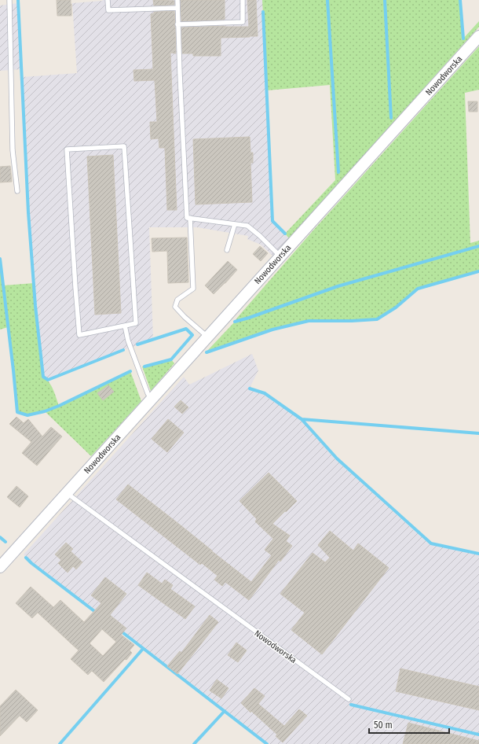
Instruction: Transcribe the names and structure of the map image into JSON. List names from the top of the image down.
{
  "streets": {
    "street": ["Nowodworska"]
  },
  "scale_bar": "50 m"
}
